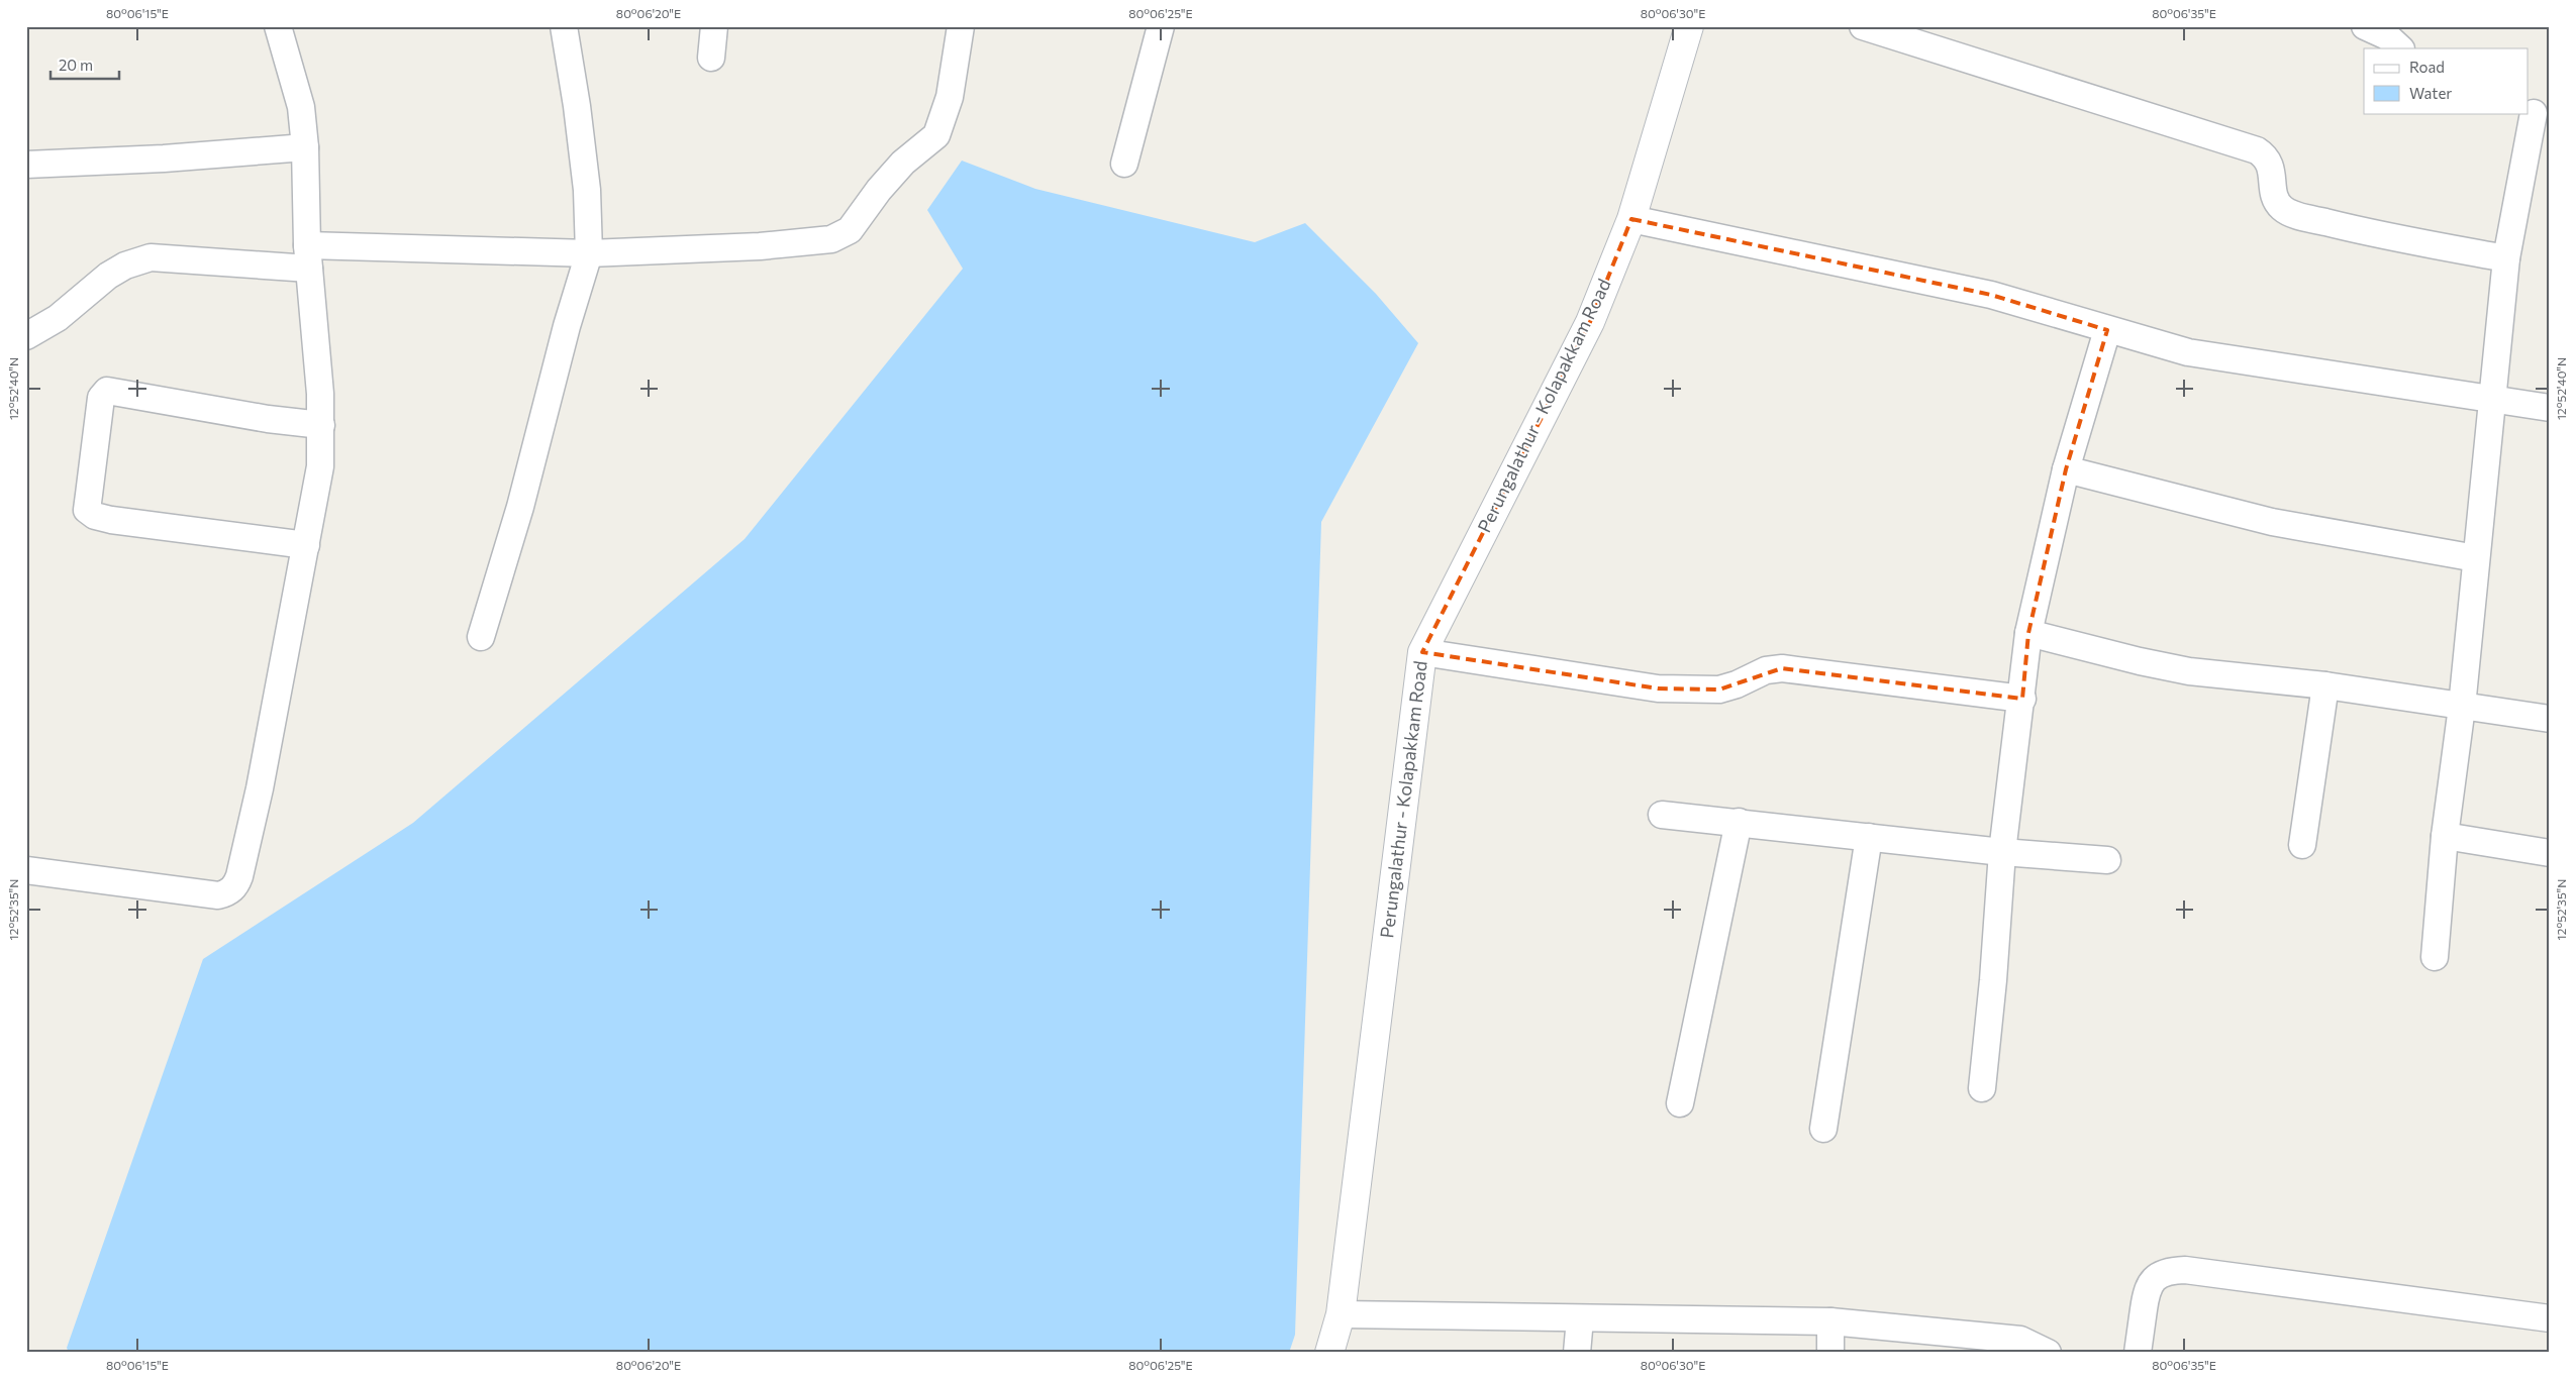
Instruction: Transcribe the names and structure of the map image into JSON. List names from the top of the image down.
{
  "streets": {
    "main road": ["Perungalathur - Kolapakkam Road"]
  },
  "legend": ["Road", "Water"],
  "scale_bar": "20 m",
  "coordinates": [
    "80°06'15\"E",
    "80°06'20\"E",
    "80°06'25\"E",
    "80°06'30\"E",
    "80°06'35\"E",
    "12°52'40\"N",
    "12°52'35\"N"
  ]
}
